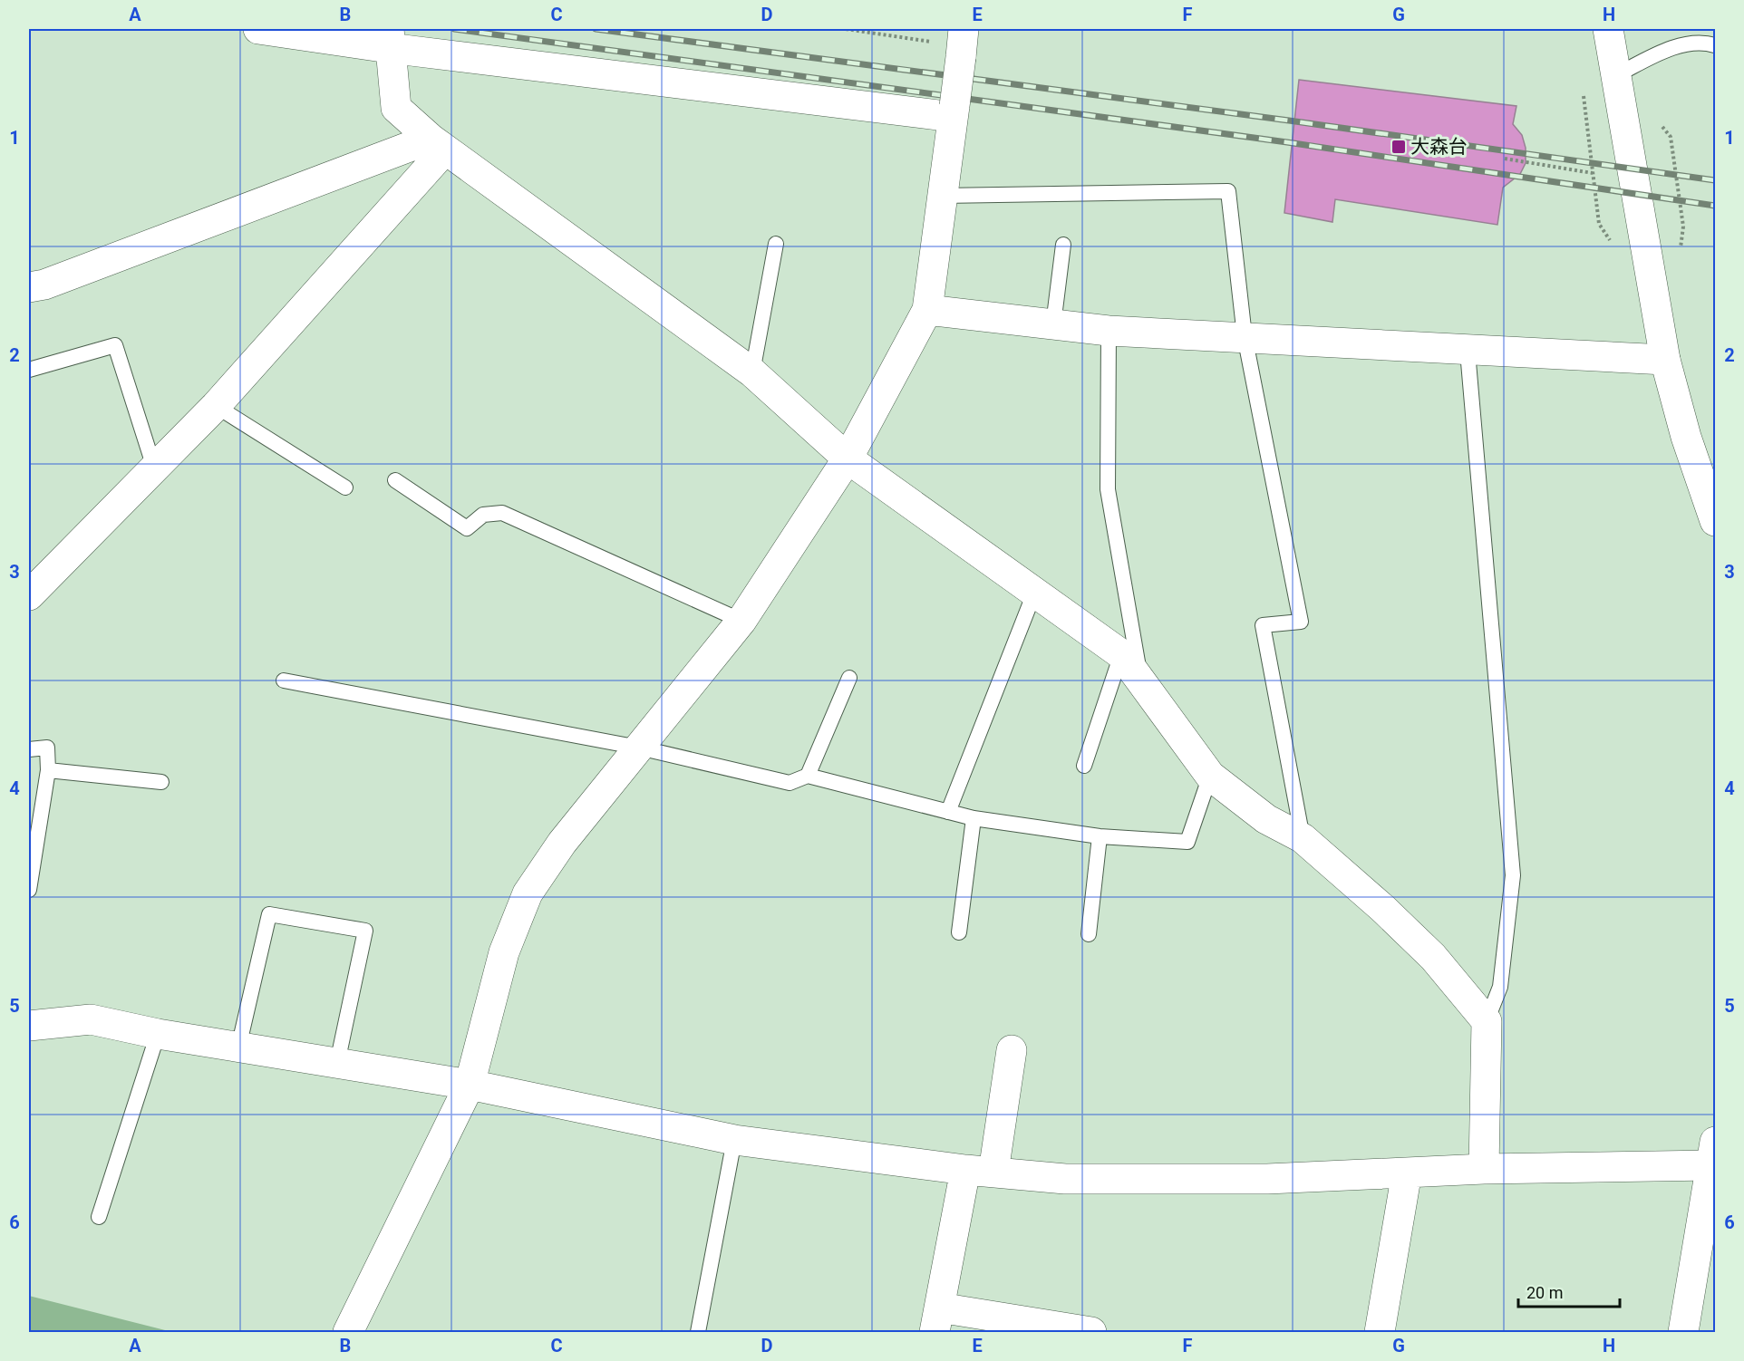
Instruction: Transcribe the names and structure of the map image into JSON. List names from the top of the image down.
{
  "places": {
    "transit": ["大森台"]
  },
  "scale_bar": "20 m",
  "grid": {
    "columns": [
      "A",
      "B",
      "C",
      "D",
      "E",
      "F",
      "G",
      "H"
    ],
    "rows": [
      "1",
      "2",
      "3",
      "4",
      "5",
      "6"
    ]
  }
}
